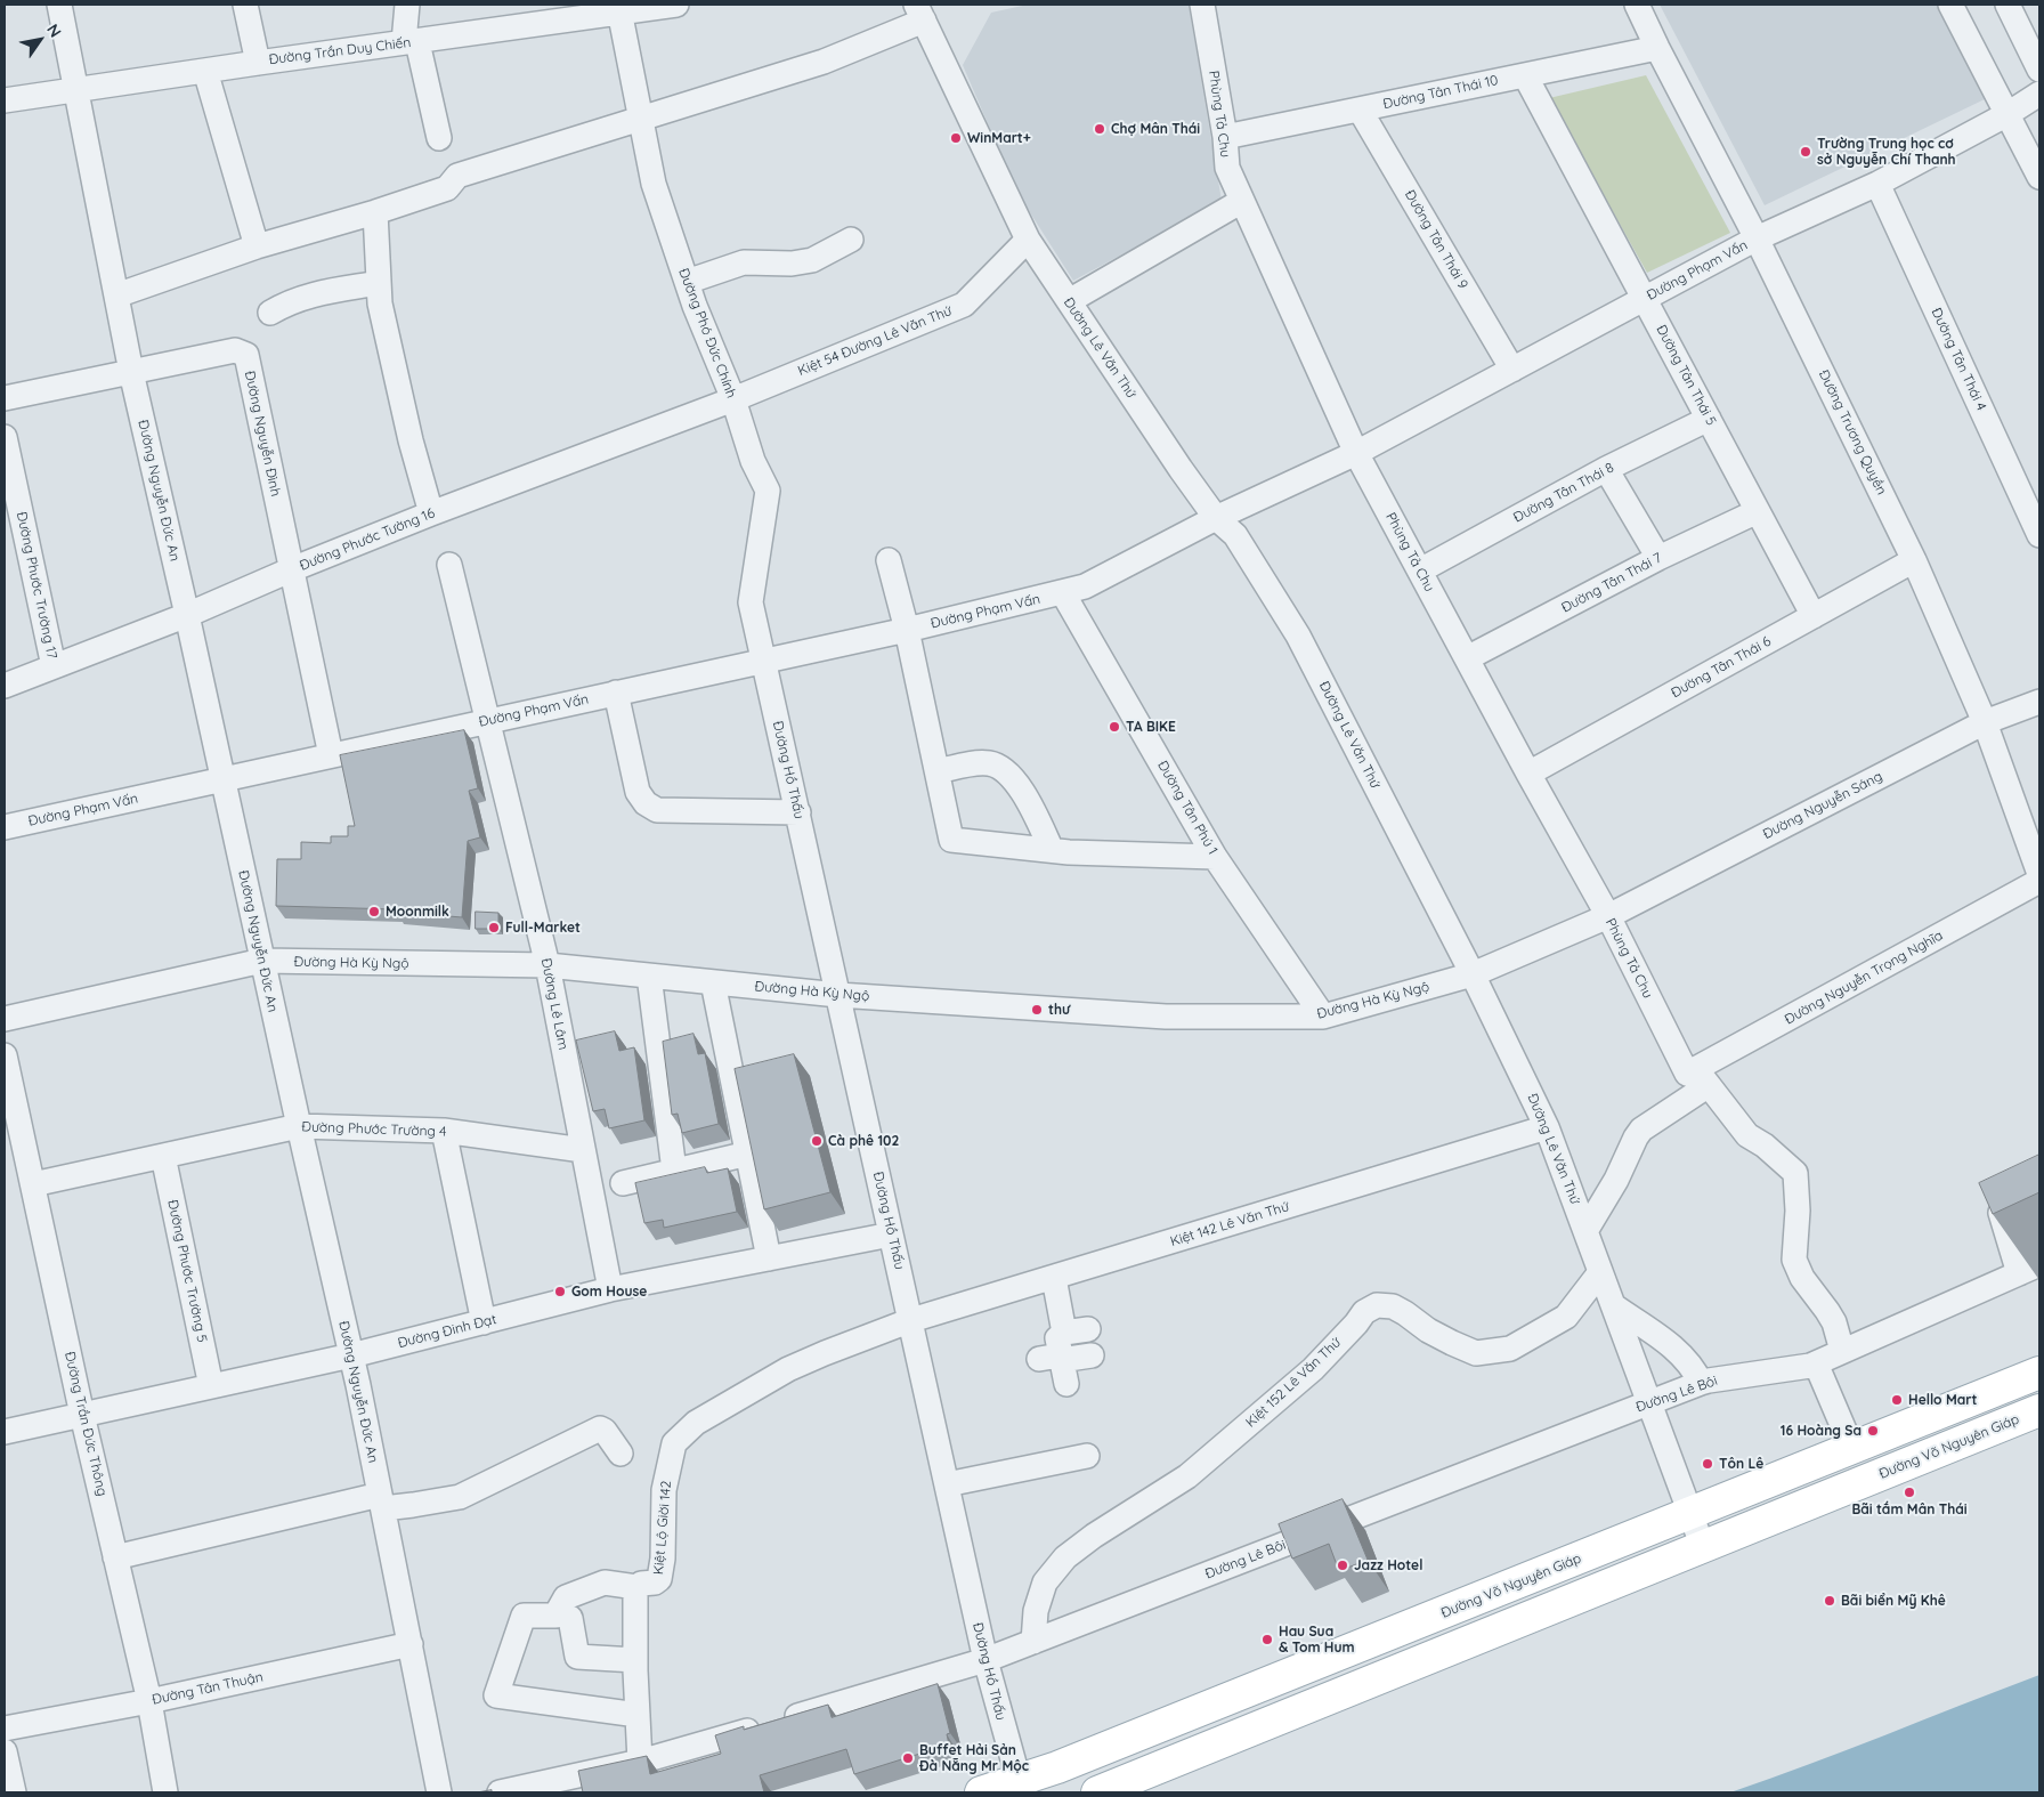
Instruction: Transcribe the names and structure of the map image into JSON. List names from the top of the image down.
{
  "streets": {
    "main road": ["Đường Võ Nguyên Giáp"],
    "street": [
      "Đường Trần Duy Chiến",
      "Đường Tân Thái 10",
      "Phùng Tả Chu",
      "Đường Tân Thái 9",
      "Đường Phạm Vấn",
      "Đường Phó Đức Chính",
      "Kiệt 54 Đường Lê Văn Thứ",
      "Đường Lê Văn Thứ",
      "Đường Tân Thái 4",
      "Đường Tân Thái 5",
      "Đường Trương Quyền",
      "Đường Nguyễn Đình",
      "Đường Nguyễn Đức An",
      "Đường Tân Thái 8",
      "Đường Phước Tường 16",
      "Đường Tân Thái 7",
      "Đường Phước Trường 17",
      "Đường Tân Thái 6",
      "Đường Hồ Thấu",
      "Đường Nguyễn Sáng",
      "Đường Tân Phú 1",
      "Đường Hà Kỳ Ngộ",
      "Đường Nguyễn Trọng Nghĩa",
      "Đường Lê Lâm",
      "Đường Phước Trường 4",
      "Kiệt 142 Lê Văn Thứ",
      "Đường Phước Trường 5",
      "Đường Đinh Đạt",
      "Kiệt 152 Lê Văn Thứ",
      "Đường Lê Bôi",
      "Đường Trần Đức Thông",
      "Kiệt Lộ Giời 142",
      "Đường Tân Thuận"
    ]
  },
  "crossings": [
    ["Đường Trần Duy Chiến", "Đường Phó Đức Chính"],
    ["Đường Trần Duy Chiến", "Đường Nguyễn Đức An"],
    ["Đường Tân Thái 10", "Phùng Tả Chu"],
    ["Đường Tân Thái 10", "Đường Tân Thái 9"],
    ["Đường Tân Thái 10", "Đường Tân Thái 5"],
    ["Đường Tân Thái 10", "Đường Trương Quyền"],
    ["Phùng Tả Chu", "Đường Phạm Vấn"],
    ["Phùng Tả Chu", "Đường Tân Thái 8"],
    ["Phùng Tả Chu", "Đường Tân Thái 7"],
    ["Phùng Tả Chu", "Đường Tân Thái 6"],
    ["Phùng Tả Chu", "Đường Nguyễn Sáng"],
    ["Phùng Tả Chu", "Đường Hà Kỳ Ngộ"],
    ["Phùng Tả Chu", "Đường Nguyễn Trọng Nghĩa"],
    ["Phùng Tả Chu", "Đường Lê Bôi"],
    ["Đường Tân Thái 9", "Đường Phạm Vấn"],
    ["Đường Phạm Vấn", "Đường Phó Đức Chính"],
    ["Đường Phạm Vấn", "Đường Lê Văn Thứ"],
    ["Đường Phạm Vấn", "Đường Tân Thái 4"],
    ["Đường Phạm Vấn", "Đường Tân Thái 5"],
    ["Đường Phạm Vấn", "Đường Trương Quyền"],
    ["Đường Phạm Vấn", "Đường Nguyễn Đình"],
    ["Đường Phạm Vấn", "Đường Nguyễn Đức An"],
    ["Đường Phạm Vấn", "Đường Hồ Thấu"],
    ["Đường Phạm Vấn", "Đường Tân Phú 1"],
    ["Đường Phạm Vấn", "Đường Lê Lâm"],
    ["Đường Phó Đức Chính", "Kiệt 54 Đường Lê Văn Thứ"],
    ["Đường Phó Đức Chính", "Đường Phước Tường 16"],
    ["Đường Phó Đức Chính", "Đường Hồ Thấu"],
    ["Kiệt 54 Đường Lê Văn Thứ", "Đường Lê Văn Thứ"],
    ["Kiệt 54 Đường Lê Văn Thứ", "Đường Phước Tường 16"],
    ["Đường Lê Văn Thứ", "Đường Hà Kỳ Ngộ"],
    ["Đường Lê Văn Thứ", "Đường Nguyễn Trọng Nghĩa"],
    ["Đường Lê Văn Thứ", "Kiệt 142 Lê Văn Thứ"],
    ["Đường Lê Văn Thứ", "Kiệt 152 Lê Văn Thứ"],
    ["Đường Lê Văn Thứ", "Đường Lê Bôi"],
    ["Đường Lê Văn Thứ", "Đường Võ Nguyên Giáp"],
    ["Đường Tân Thái 5", "Đường Tân Thái 8"],
    ["Đường Tân Thái 5", "Đường Tân Thái 7"],
    ["Đường Tân Thái 5", "Đường Tân Thái 6"],
    ["Đường Trương Quyền", "Đường Tân Thái 6"],
    ["Đường Trương Quyền", "Đường Nguyễn Sáng"],
    ["Đường Nguyễn Đình", "Đường Nguyễn Đức An"],
    ["Đường Nguyễn Đình", "Đường Phước Tường 16"],
    ["Đường Nguyễn Đức An", "Đường Phước Tường 16"],
    ["Đường Nguyễn Đức An", "Đường Hà Kỳ Ngộ"],
    ["Đường Nguyễn Đức An", "Đường Phước Trường 4"],
    ["Đường Nguyễn Đức An", "Đường Đinh Đạt"],
    ["Đường Nguyễn Đức An", "Đường Tân Thuận"],
    ["Đường Phước Tường 16", "Đường Phước Trường 17"],
    ["Đường Hồ Thấu", "Đường Hà Kỳ Ngộ"],
    ["Đường Hồ Thấu", "Kiệt 142 Lê Văn Thứ"],
    ["Đường Hồ Thấu", "Đường Đinh Đạt"],
    ["Đường Hồ Thấu", "Đường Lê Bôi"],
    ["Đường Hồ Thấu", "Đường Võ Nguyên Giáp"],
    ["Đường Hồ Thấu", "Kiệt Lộ Giời 142"],
    ["Đường Nguyễn Sáng", "Đường Hà Kỳ Ngộ"],
    ["Đường Tân Phú 1", "Đường Hà Kỳ Ngộ"],
    ["Đường Hà Kỳ Ngộ", "Đường Lê Lâm"],
    ["Đường Lê Lâm", "Đường Phước Trường 4"],
    ["Đường Lê Lâm", "Đường Đinh Đạt"],
    ["Đường Phước Trường 4", "Đường Phước Trường 5"],
    ["Đường Phước Trường 4", "Đường Trần Đức Thông"],
    ["Kiệt 142 Lê Văn Thứ", "Kiệt Lộ Giời 142"],
    ["Đường Phước Trường 5", "Đường Đinh Đạt"],
    ["Đường Đinh Đạt", "Đường Trần Đức Thông"],
    ["Kiệt 152 Lê Văn Thứ", "Đường Lê Bôi"],
    ["Đường Lê Bôi", "Kiệt Lộ Giời 142"],
    ["Đường Trần Đức Thông", "Đường Tân Thuận"]
  ],
  "places": [
    "Chợ Mân Thái",
    "WinMart+",
    "Trường Trung học cơ sở Nguyễn Chí Thanh",
    "TA BIKE",
    "Moonmilk",
    "Full-Market",
    "thư",
    "Cà phê 102",
    "Gom House",
    "Hello Mart",
    "16 Hoàng Sa",
    "Tôn Lê",
    "Bãi tắm Mân Thái",
    "Jazz Hotel",
    "Bãi biển Mỹ Khê",
    "Hau Sua & Tom Hum",
    "Buffet Hải Sản Đà Nẵng Mr Mộc"
  ],
  "north": "top right"
}
